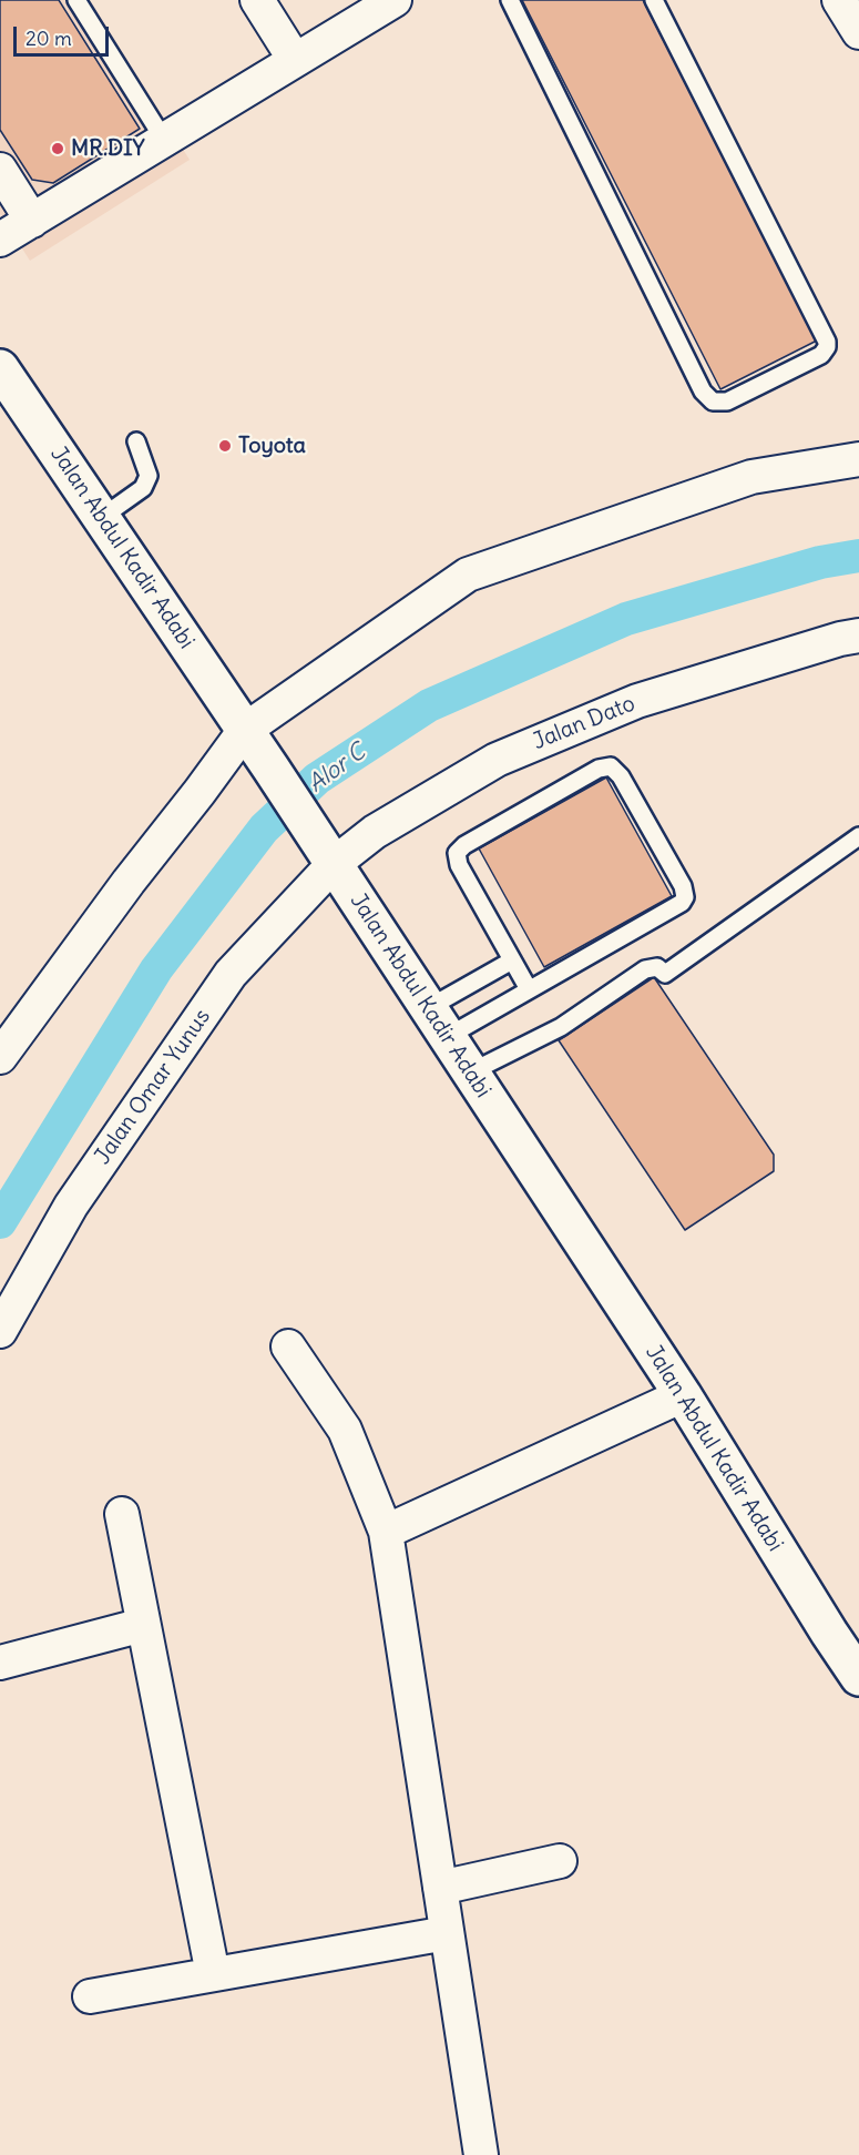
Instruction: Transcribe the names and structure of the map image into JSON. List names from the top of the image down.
{
  "streets": {
    "main road": ["Jalan Abdul Kadir Adabi"],
    "street": ["Jalan Dato", "Jalan Omar Yunus"]
  },
  "crossings": [
    ["Jalan Abdul Kadir Adabi", "Jalan Dato"],
    ["Jalan Abdul Kadir Adabi", "Jalan Omar Yunus"],
    ["Jalan Dato", "Jalan Omar Yunus"]
  ],
  "water": ["Alor C"],
  "places": ["MR.DIY", "Toyota"],
  "scale_bar": "20 m"
}
